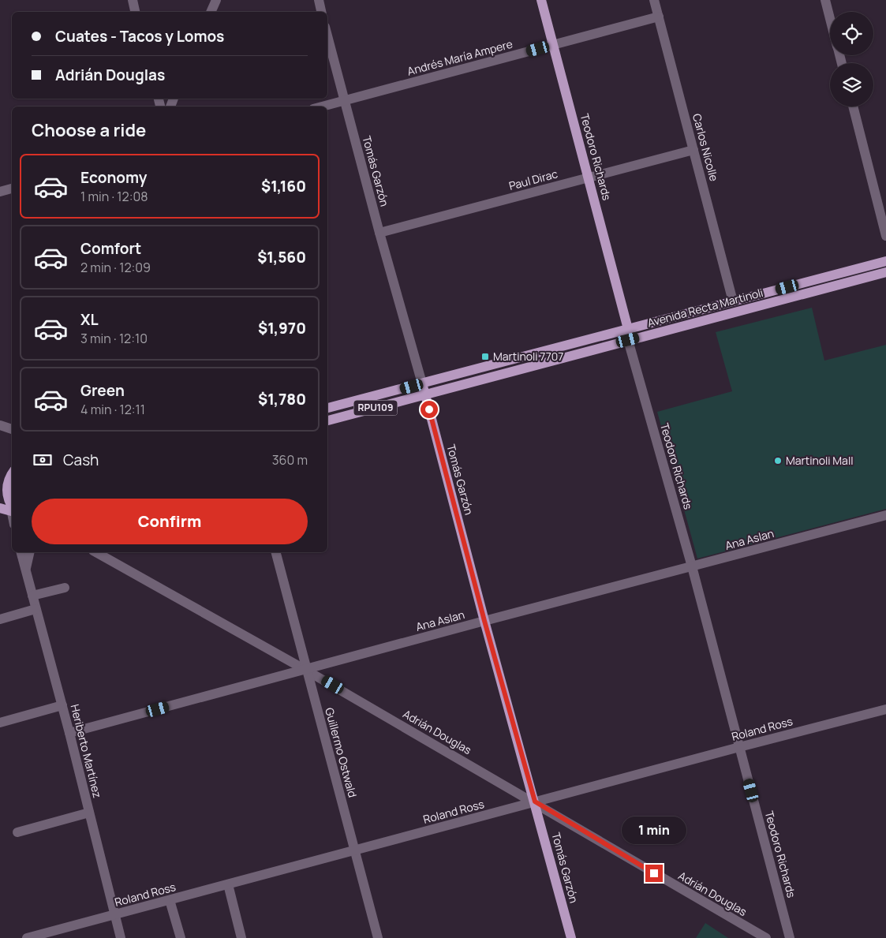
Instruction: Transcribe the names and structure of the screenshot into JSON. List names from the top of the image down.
{
  "streets": {
    "main road": [
      "Teodoro Richards",
      "Tomás Garzón",
      "Avenida Recta Martinoli",
      "RPU109"
    ],
    "street": [
      "Andrés María Ampere",
      "Carlos Nicolle",
      "Paul Dirac",
      "Ana Aslan",
      "Roland Ross",
      "Adrián Douglas",
      "Heriberto Martínez",
      "Guillermo Ostwald"
    ]
  },
  "crossings": [
    ["Andrés María Ampere", "Carlos Nicolle"],
    ["Andrés María Ampere", "Teodoro Richards"],
    ["Andrés María Ampere", "Tomás Garzón"],
    ["Carlos Nicolle", "Paul Dirac"],
    ["Carlos Nicolle", "Avenida Recta Martinoli"],
    ["Teodoro Richards", "Paul Dirac"],
    ["Teodoro Richards", "Avenida Recta Martinoli"],
    ["Teodoro Richards", "Ana Aslan"],
    ["Teodoro Richards", "Roland Ross"],
    ["Tomás Garzón", "Paul Dirac"],
    ["Tomás Garzón", "Avenida Recta Martinoli"],
    ["Tomás Garzón", "Ana Aslan"],
    ["Tomás Garzón", "Roland Ross"],
    ["Tomás Garzón", "Adrián Douglas"],
    ["Ana Aslan", "Adrián Douglas"],
    ["Ana Aslan", "Heriberto Martínez"],
    ["Ana Aslan", "Guillermo Ostwald"],
    ["Roland Ross", "Adrián Douglas"],
    ["Roland Ross", "Heriberto Martínez"],
    ["Roland Ross", "Guillermo Ostwald"],
    ["Adrián Douglas", "Guillermo Ostwald"]
  ],
  "places": {
    "transit": ["Martinoli 7707"],
    "other": ["Martinoli Mall"]
  },
  "page": {
    "banner": ["Cuates - Tacos y Lomos", "Adrián Douglas"],
    "heading": "Choose a ride",
    "list": [
      {
        "name": "Economy",
        "note": "1 min · 12:08",
        "value": "$1,160"
      },
      {
        "name": "Comfort",
        "note": "2 min · 12:09",
        "value": "$1,560"
      },
      {
        "name": "XL",
        "note": "3 min · 12:10",
        "value": "$1,970"
      },
      {
        "name": "Green",
        "note": "4 min · 12:11",
        "value": "$1,780"
      }
    ],
    "pay": ["Cash", "360 m"],
    "buttons": "Confirm",
    "bubble": "1 min"
  }
}
